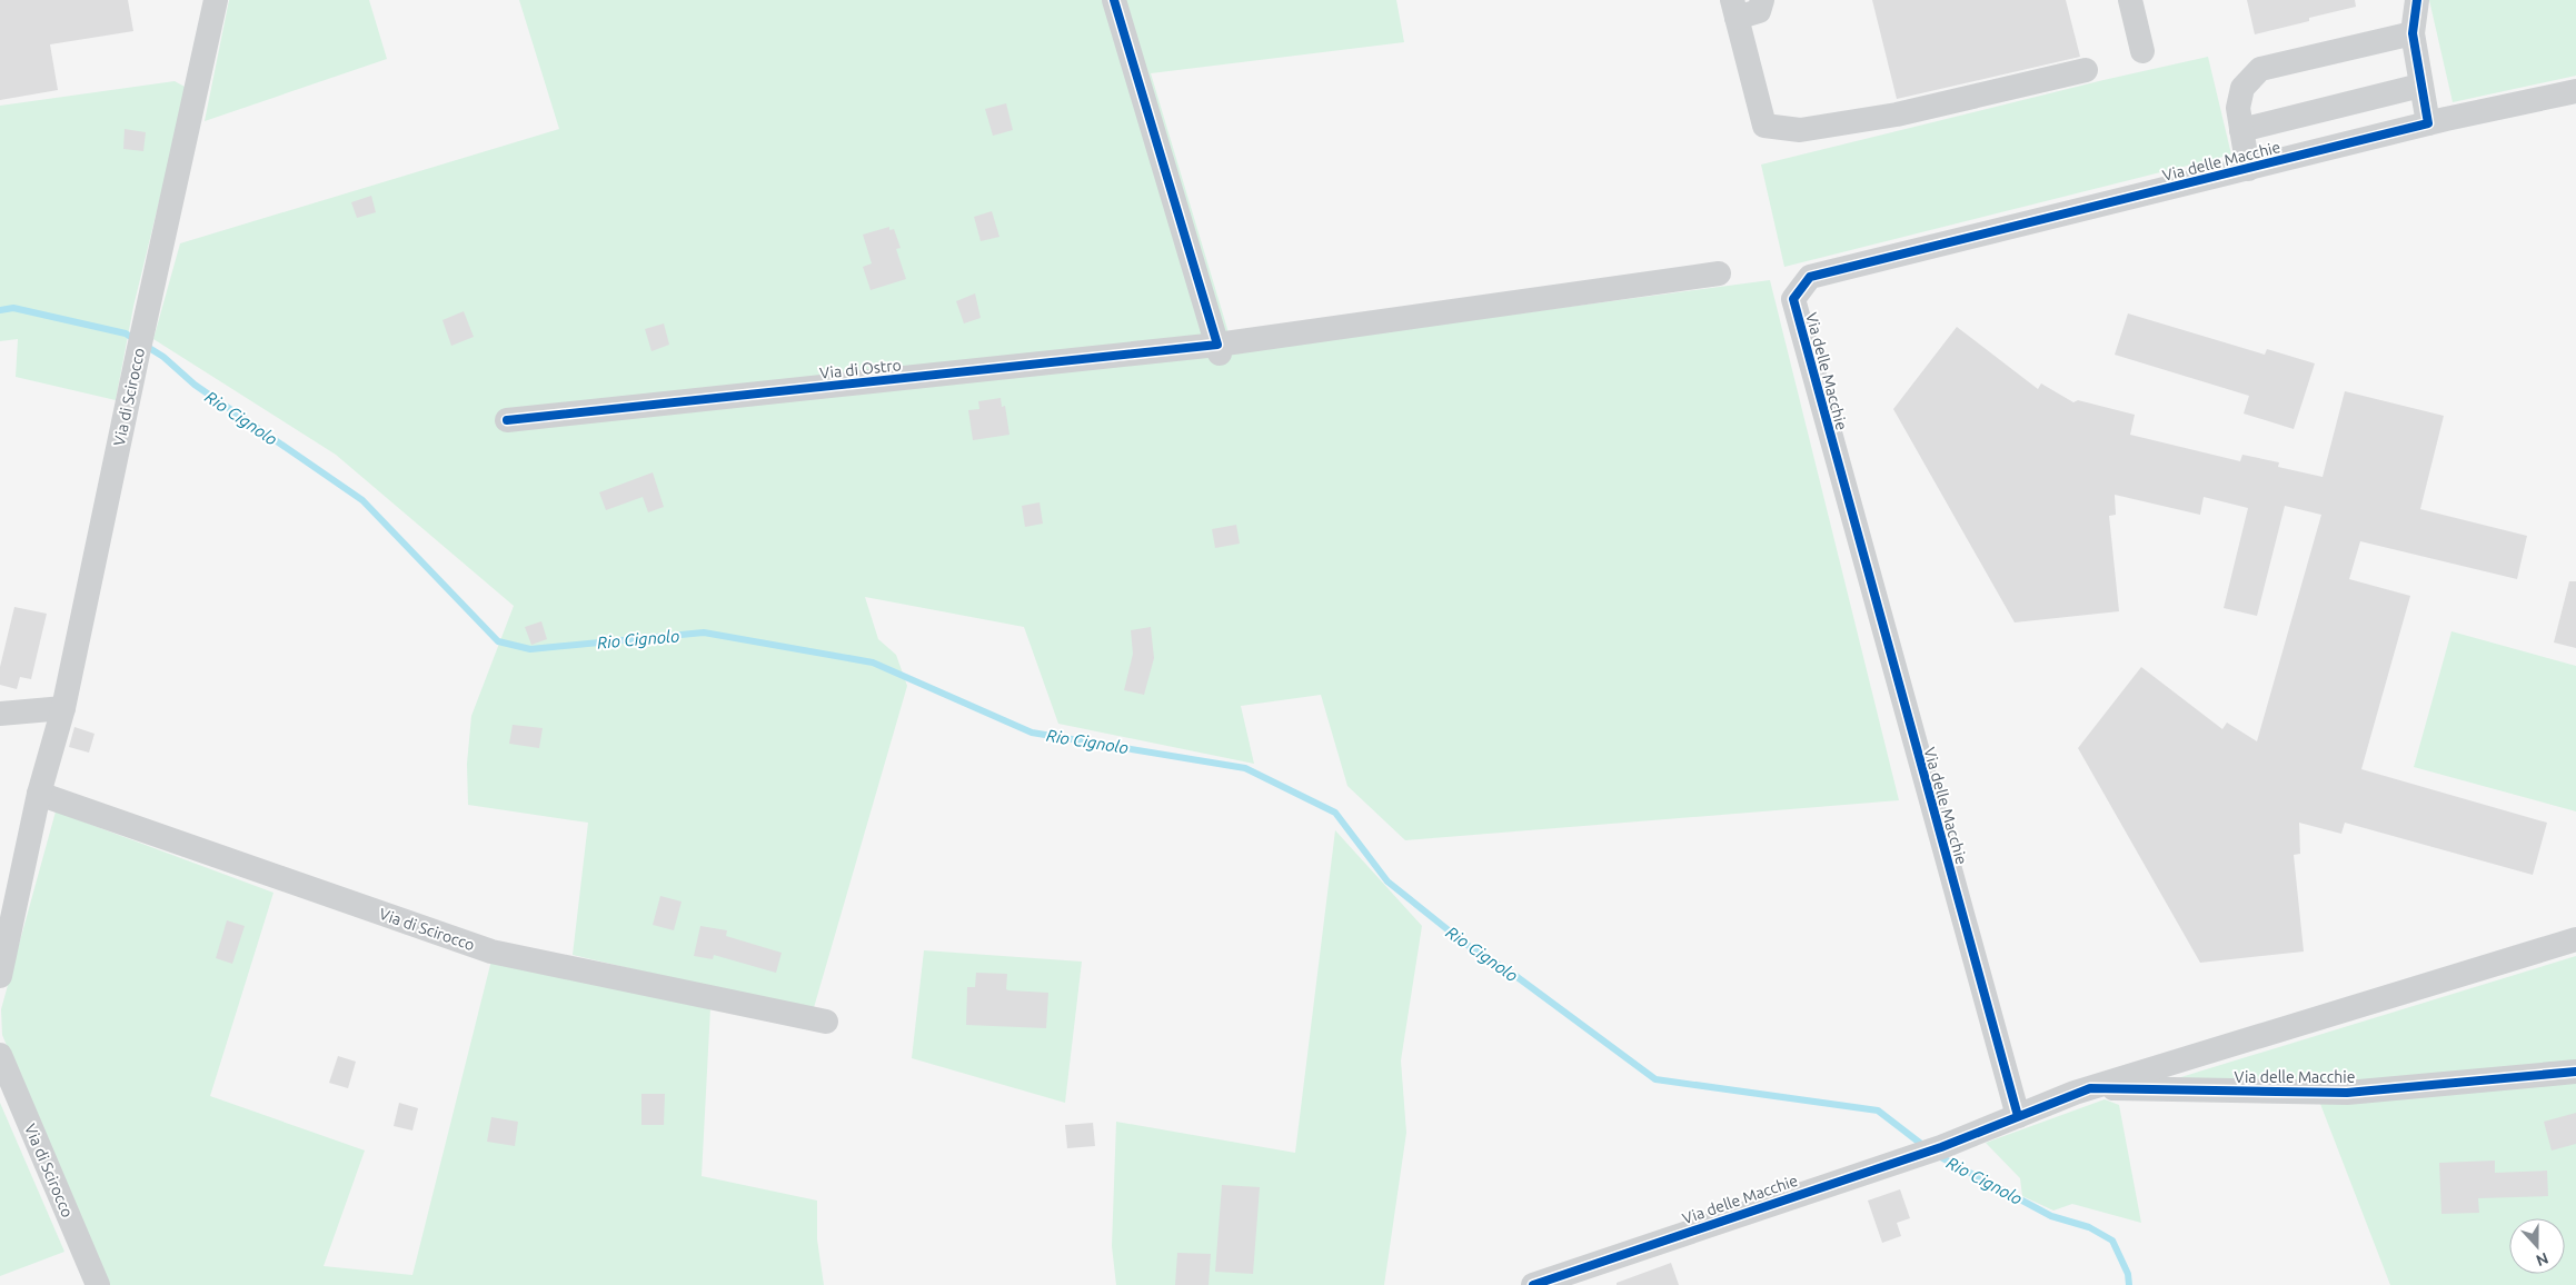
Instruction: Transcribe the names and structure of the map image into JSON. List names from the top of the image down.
{
  "streets": {
    "street": ["Via delle Macchie", "Via di Ostro", "Via di Scirocco"]
  },
  "water": ["Rio Cignolo"],
  "north": "bottom"
}
